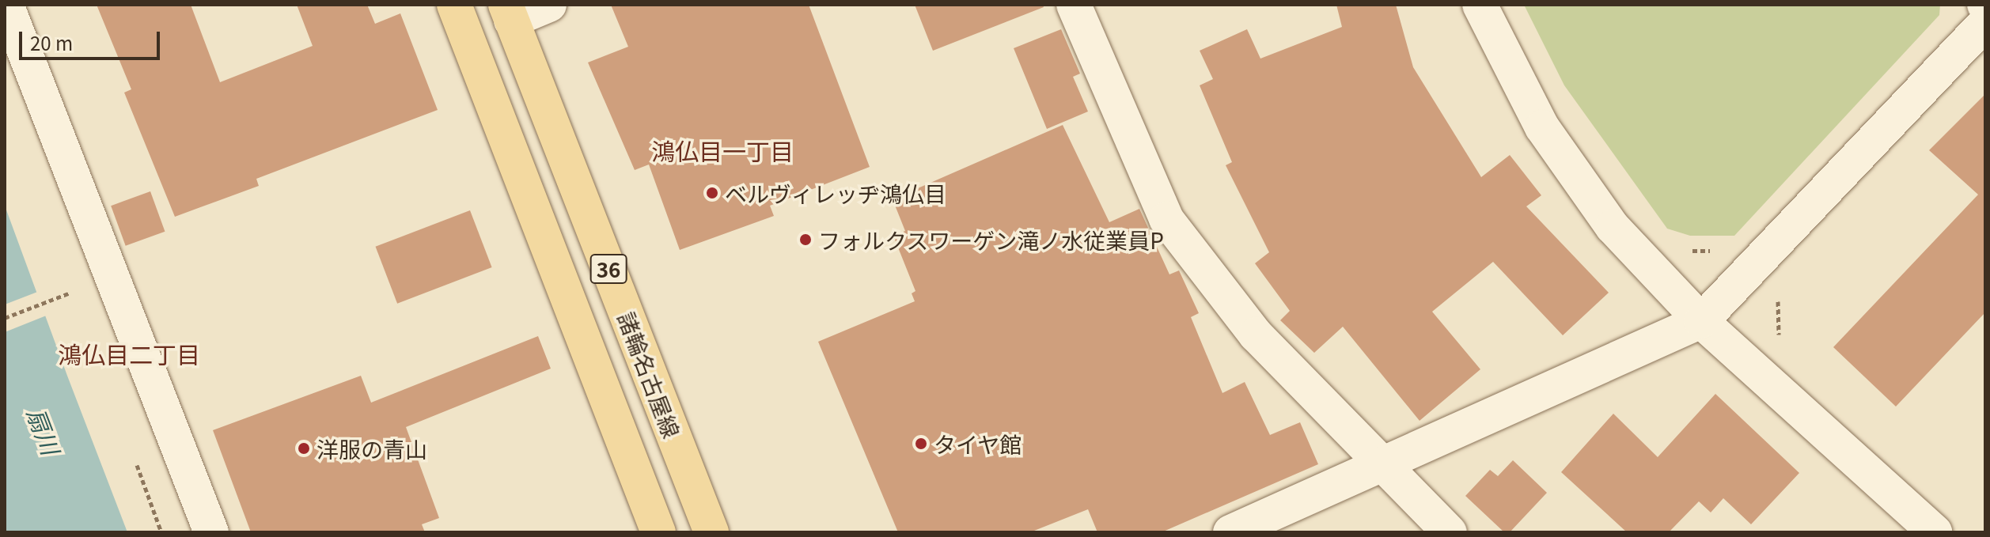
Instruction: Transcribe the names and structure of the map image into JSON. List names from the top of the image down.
{
  "streets": {
    "main road": ["36", "諸輪名古屋線"]
  },
  "districts": ["鴻仏目一丁目", "鴻仏目二丁目"],
  "water": ["扇川"],
  "places": [
    "ベルヴィレッヂ鴻仏目",
    "フォルクスワーゲン滝ノ水従業員P",
    "タイヤ館",
    "洋服の青山"
  ],
  "scale_bar": "20 m"
}
